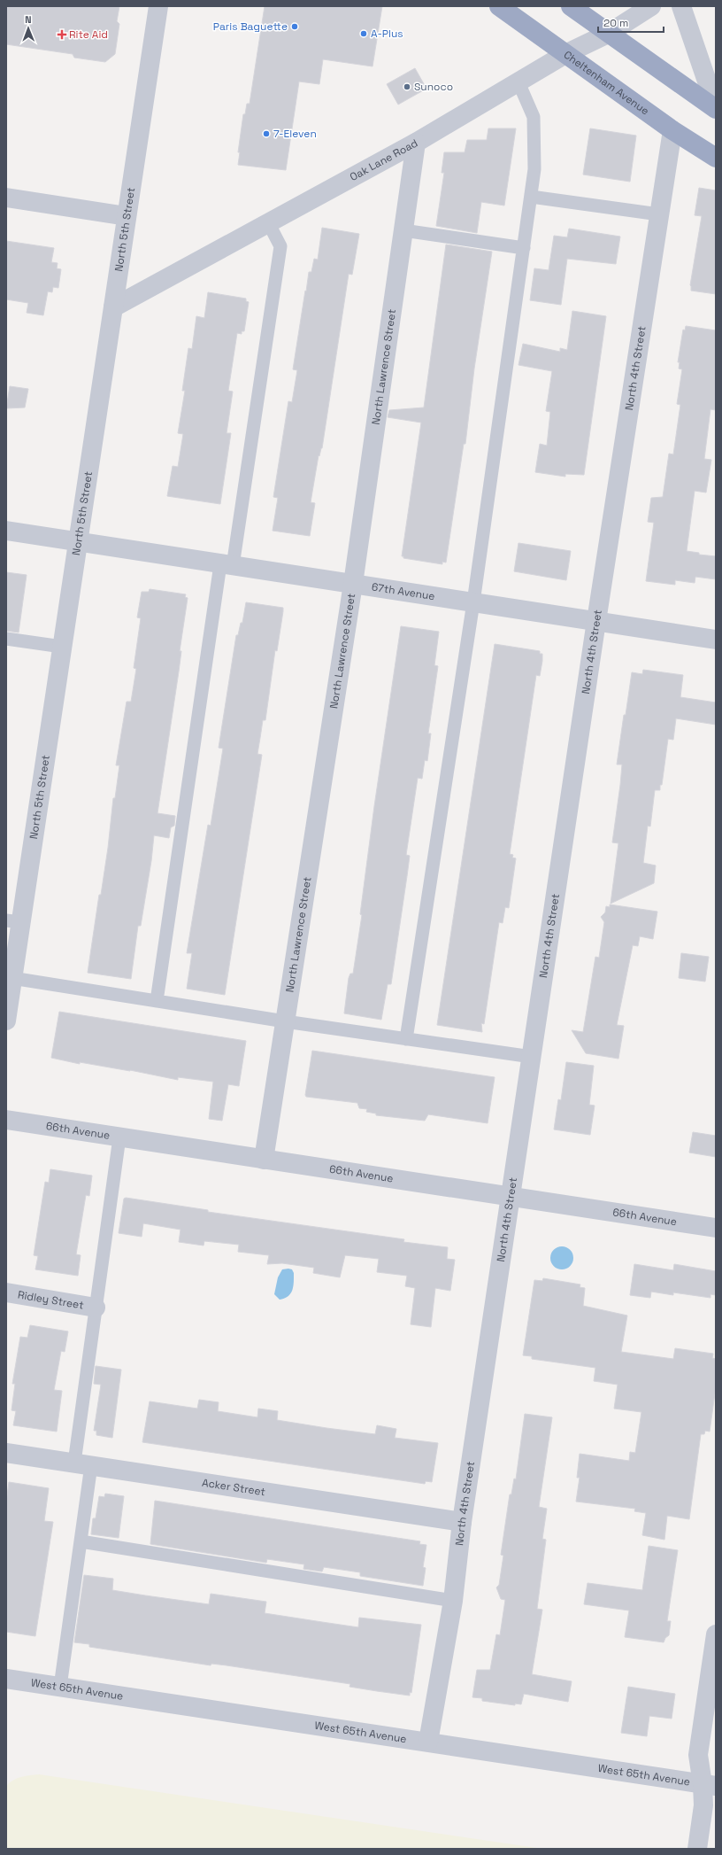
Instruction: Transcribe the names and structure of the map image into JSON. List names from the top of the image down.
{
  "streets": {
    "highway": ["Cheltenham Avenue"],
    "street": [
      "Oak Lane Road",
      "North 5th Street",
      "North Lawrence Street",
      "North 4th Street",
      "67th Avenue",
      "66th Avenue",
      "Ridley Street",
      "Acker Street",
      "West 65th Avenue"
    ]
  },
  "crossings": [
    ["Cheltenham Avenue", "Oak Lane Road"],
    ["Cheltenham Avenue", "North 4th Street"],
    ["Oak Lane Road", "North 5th Street"],
    ["Oak Lane Road", "North Lawrence Street"],
    ["North 5th Street", "67th Avenue"],
    ["North Lawrence Street", "67th Avenue"],
    ["North Lawrence Street", "66th Avenue"],
    ["North 4th Street", "67th Avenue"],
    ["North 4th Street", "66th Avenue"],
    ["North 4th Street", "Acker Street"],
    ["North 4th Street", "West 65th Avenue"]
  ],
  "places": {
    "other": [
      "Paris Baguette",
      "A-Plus",
      "Sunoco",
      "7-Eleven"
    ],
    "health": ["Rite Aid"]
  },
  "scale_bar": "20 m",
  "north": "top"
}
